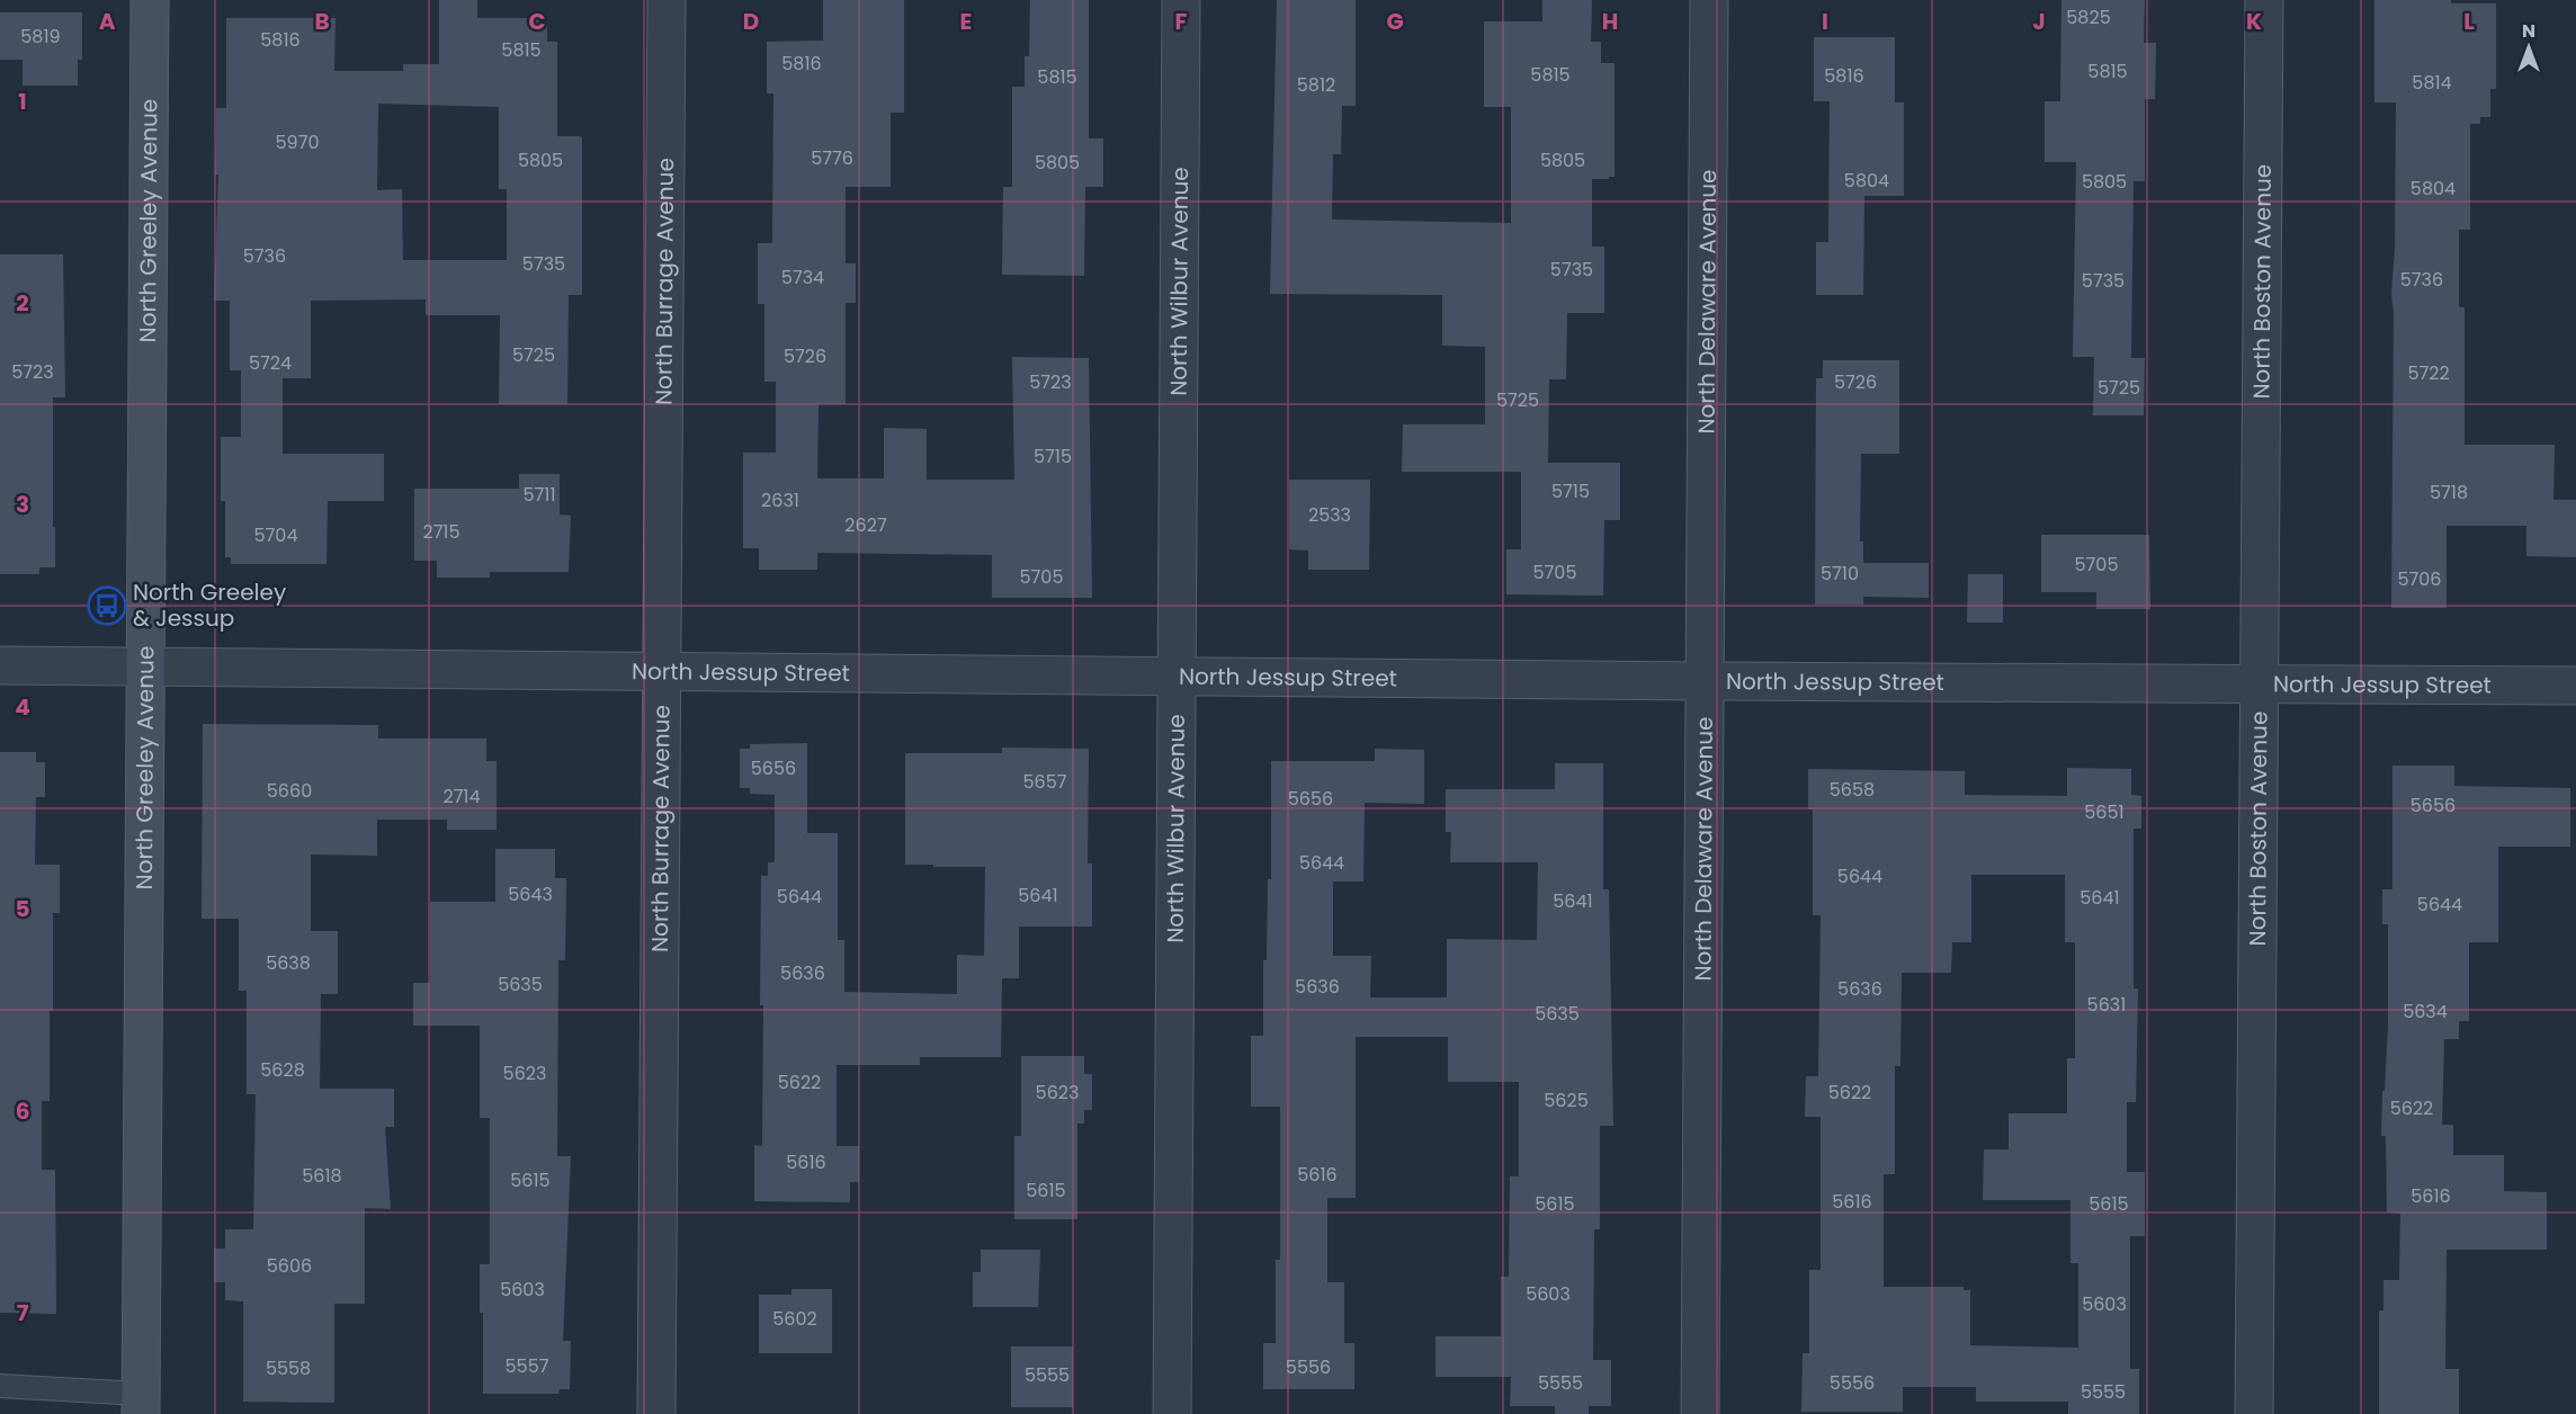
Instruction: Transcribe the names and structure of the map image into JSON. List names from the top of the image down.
{
  "streets": {
    "main road": ["North Greeley Avenue"],
    "street": [
      "North Burrage Avenue",
      "North Wilbur Avenue",
      "North Boston Avenue",
      "North Delaware Avenue",
      "North Jessup Street"
    ]
  },
  "crossings": [
    ["North Greeley Avenue", "North Jessup Street"],
    ["North Burrage Avenue", "North Jessup Street"],
    ["North Wilbur Avenue", "North Jessup Street"],
    ["North Boston Avenue", "North Jessup Street"],
    ["North Delaware Avenue", "North Jessup Street"]
  ],
  "places": {
    "bus stop": ["North Greeley & Jessup"]
  },
  "house_numbers": [
    "5825",
    "5819",
    "5816",
    "5815",
    "5816",
    "5815",
    "5815",
    "5816",
    "5815",
    "5814",
    "5812",
    "5970",
    "5776",
    "5805",
    "5805",
    "5805",
    "5804",
    "5805",
    "5804",
    "5736",
    "5735",
    "5735",
    "5734",
    "5736",
    "5735",
    "5725",
    "5726",
    "5724",
    "5723",
    "5722",
    "5723",
    "5726",
    "5725",
    "5725",
    "5715",
    "5715",
    "5718",
    "5711",
    "2631",
    "2533",
    "2627",
    "2715",
    "5704",
    "5705",
    "5705",
    "5710",
    "5705",
    "5706",
    "5656",
    "5657",
    "5658",
    "5660",
    "2714",
    "5656",
    "5656",
    "5651",
    "5644",
    "5644",
    "5643",
    "5641",
    "5644",
    "5641",
    "5641",
    "5644",
    "5638",
    "5636",
    "5635",
    "5636",
    "5636",
    "5631",
    "5634",
    "5635",
    "5628",
    "5623",
    "5622",
    "5623",
    "5622",
    "5625",
    "5622",
    "5616",
    "5616",
    "5618",
    "5615",
    "5615",
    "5616",
    "5616",
    "5615",
    "5615",
    "5606",
    "5603",
    "5603",
    "5603",
    "5602",
    "5557",
    "5556",
    "5558",
    "5555",
    "5555",
    "5556",
    "5555"
  ],
  "north": "top",
  "grid": {
    "columns": [
      "A",
      "B",
      "C",
      "D",
      "E",
      "F",
      "G",
      "H",
      "I",
      "J",
      "K",
      "L"
    ],
    "rows": [
      "1",
      "2",
      "3",
      "4",
      "5",
      "6",
      "7"
    ]
  }
}
